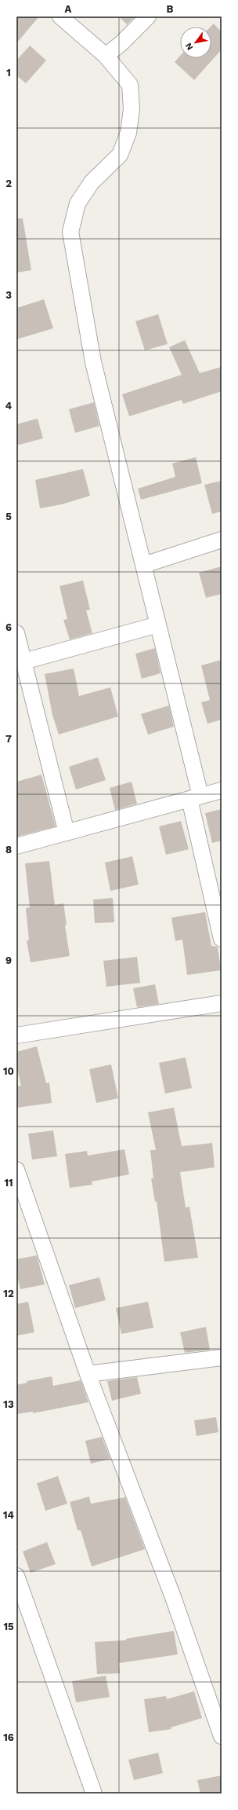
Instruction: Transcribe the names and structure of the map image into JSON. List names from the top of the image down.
{
  "north": "bottom left",
  "grid": {
    "columns": ["A", "B"],
    "rows": [
      "1",
      "2",
      "3",
      "4",
      "5",
      "6",
      "7",
      "8",
      "9",
      "10",
      "11",
      "12",
      "13",
      "14",
      "15",
      "16"
    ]
  }
}
